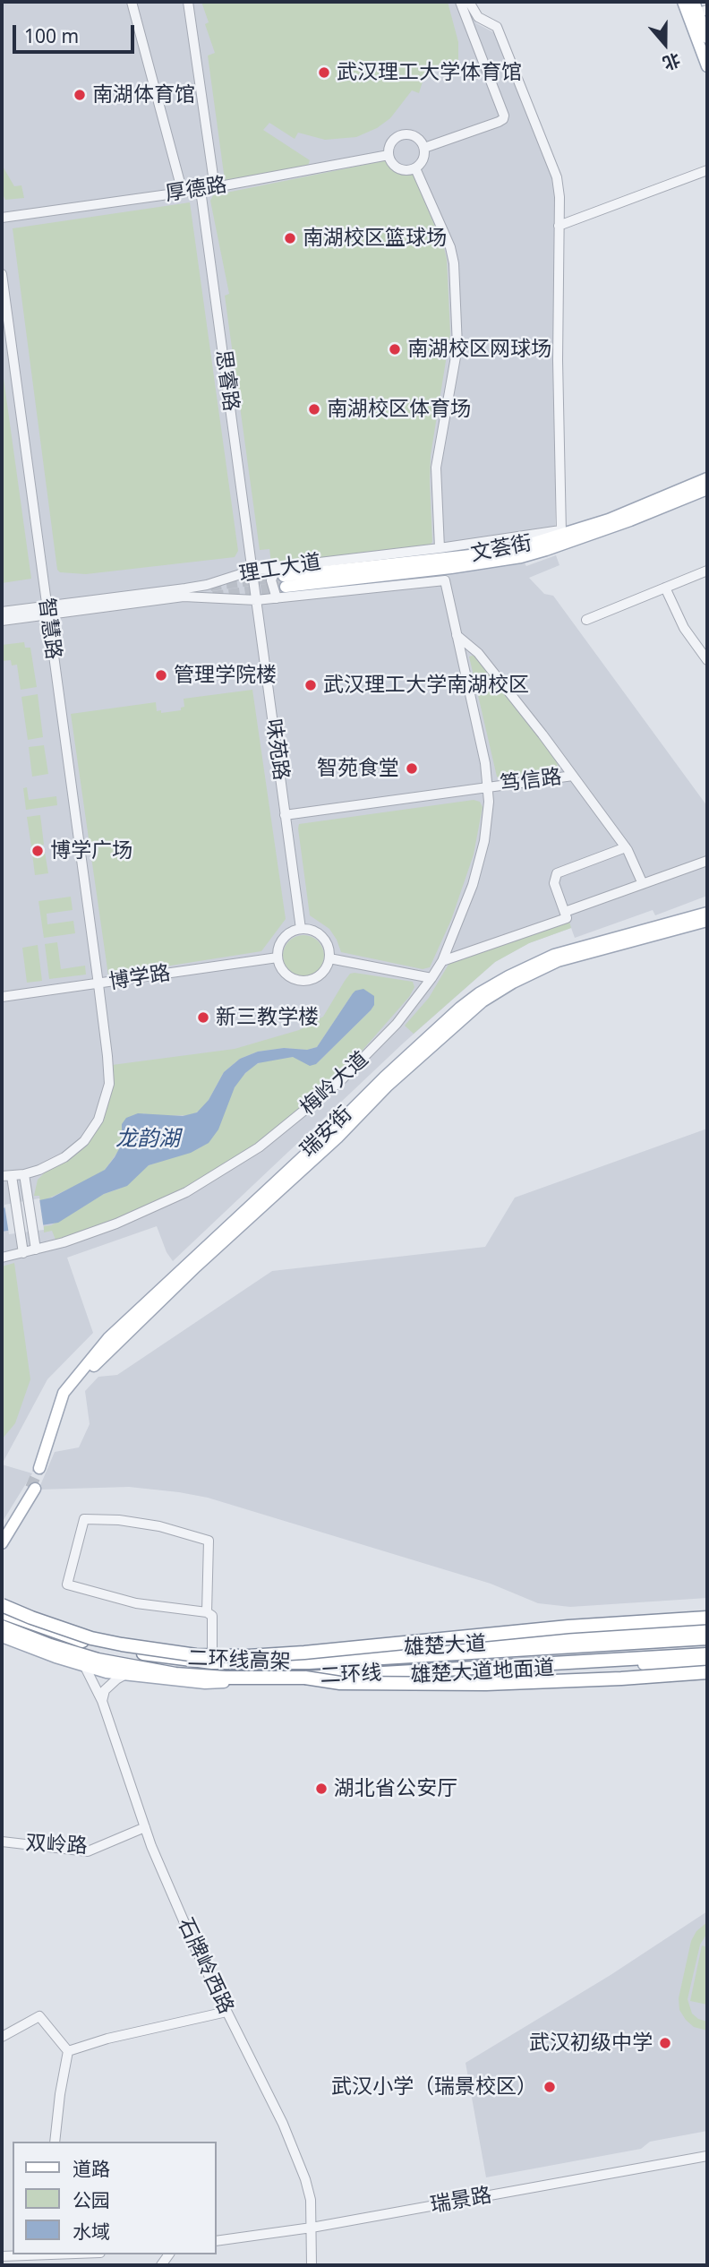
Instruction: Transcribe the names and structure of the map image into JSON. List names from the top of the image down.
{
  "streets": {
    "highway": ["二环线高架", "二环线"],
    "main road": [
      "文荟街",
      "瑞安街",
      "雄楚大道",
      "雄楚大道地面道"
    ],
    "street": [
      "厚德路",
      "思睿路",
      "理工大道",
      "智慧路",
      "味苑路",
      "笃信路",
      "博学路",
      "梅岭大道",
      "双岭路",
      "石牌岭西路",
      "瑞景路"
    ]
  },
  "crossings": [
    ["厚德路", "思睿路"],
    ["思睿路", "理工大道"],
    ["思睿路", "味苑路"],
    ["文荟街", "理工大道"],
    ["理工大道", "智慧路"],
    ["理工大道", "味苑路"],
    ["理工大道", "梅岭大道"],
    ["智慧路", "博学路"],
    ["味苑路", "笃信路"],
    ["味苑路", "博学路"],
    ["笃信路", "梅岭大道"],
    ["雄楚大道地面道", "石牌岭西路"],
    ["双岭路", "石牌岭西路"],
    ["石牌岭西路", "瑞景路"]
  ],
  "water": ["龙韵湖"],
  "places": [
    "武汉理工大学体育馆",
    "南湖体育馆",
    "南湖校区篮球场",
    "南湖校区网球场",
    "南湖校区体育场",
    "管理学院楼",
    "武汉理工大学南湖校区",
    "智苑食堂",
    "博学广场",
    "新三教学楼",
    "湖北省公安厅",
    "武汉初级中学",
    "武汉小学（瑞景校区）"
  ],
  "legend": ["道路", "公园", "水域"],
  "scale_bar": "100 m",
  "north": "bottom"
}
